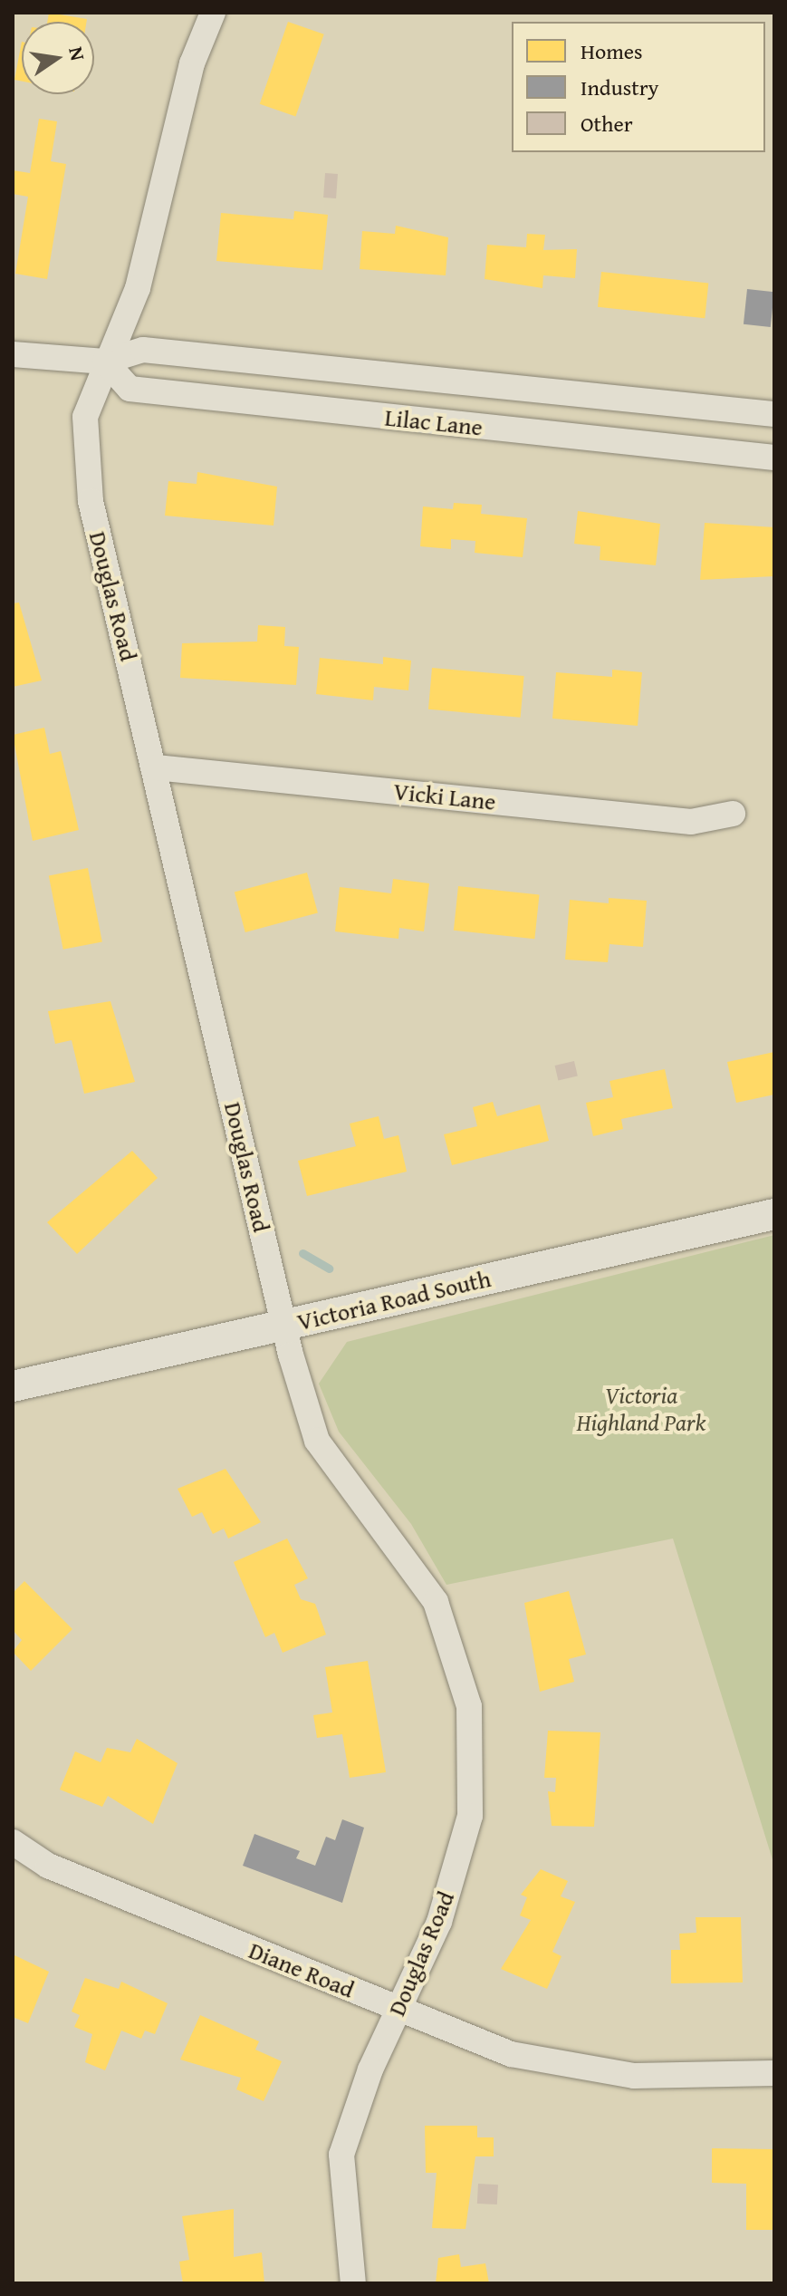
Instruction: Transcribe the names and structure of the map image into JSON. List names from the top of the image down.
{
  "streets": {
    "street": [
      "Lilac Lane",
      "Douglas Road",
      "Vicki Lane",
      "Victoria Road South",
      "Diane Road"
    ]
  },
  "crossings": [
    ["Lilac Lane", "Douglas Road"],
    ["Douglas Road", "Vicki Lane"],
    ["Douglas Road", "Victoria Road South"],
    ["Douglas Road", "Diane Road"]
  ],
  "parks": ["Victoria Highland Park"],
  "legend": ["Homes", "Industry", "Other"],
  "north": "right"
}
